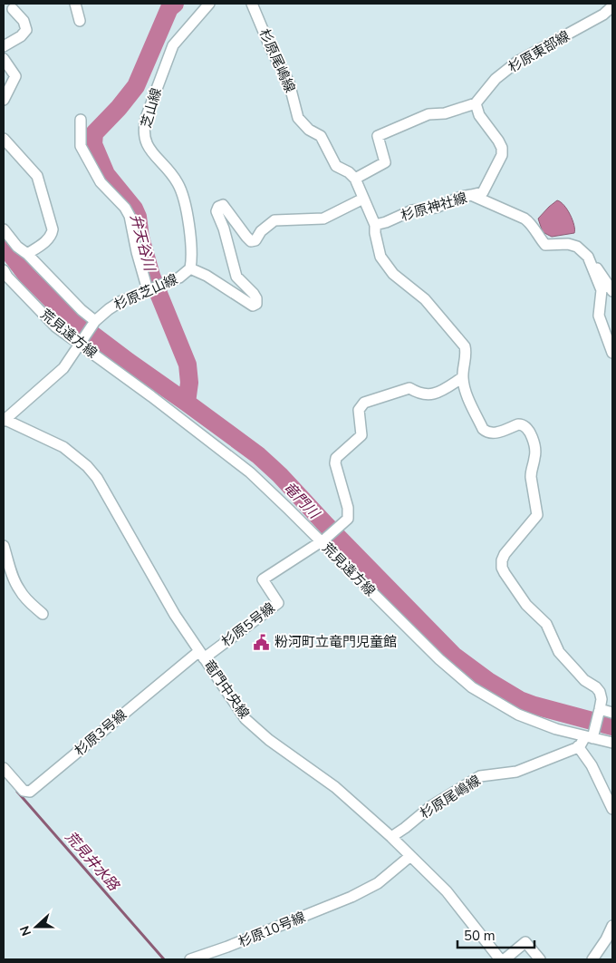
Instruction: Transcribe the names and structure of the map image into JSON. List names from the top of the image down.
{
  "streets": {
    "street": [
      "杉原東部線",
      "杉原尾嶋線",
      "芝山線",
      "杉原神社線",
      "杉原芝山線",
      "荒見遠方線",
      "杉原5号線",
      "竜門中央線",
      "杉原3号線",
      "杉原10号線"
    ]
  },
  "crossings": [
    ["杉原尾嶋線", "竜門中央線"],
    ["芝山線", "杉原芝山線"],
    ["杉原芝山線", "荒見遠方線"],
    ["杉原芝山線", "竜門中央線"],
    ["荒見遠方線", "杉原5号線"],
    ["杉原5号線", "竜門中央線"],
    ["杉原5号線", "杉原3号線"],
    ["竜門中央線", "杉原3号線"],
    ["竜門中央線", "杉原10号線"]
  ],
  "water": ["弁天谷川", "竜門川", "荒見井水路"],
  "places": {
    "public building": ["粉河町立竜門児童館"]
  },
  "scale_bar": "50 m",
  "north": "left"
}
